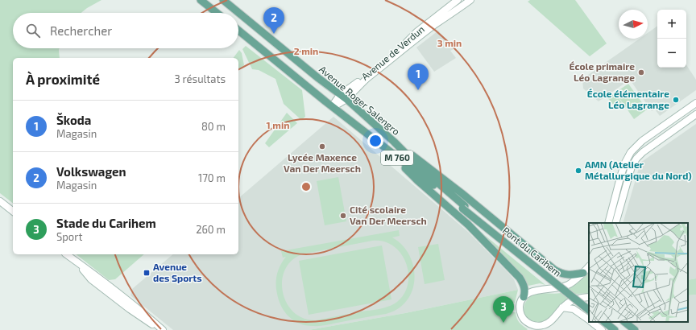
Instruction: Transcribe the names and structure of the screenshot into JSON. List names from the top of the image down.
{
  "streets": {
    "main road": ["Avenue Roger Salengro", "M 760", "Pont du Carihem"],
    "street": ["Avenue de Verdun"]
  },
  "crossings": [
    ["Avenue de Verdun", "Avenue Roger Salengro"],
    ["Avenue Roger Salengro", "Pont du Carihem"]
  ],
  "places": {
    "other": [
      "École primaire Léo Lagrange",
      "École élémentaire Léo Lagrange",
      "Lycée Maxence Van Der Meersch",
      "AMN (Atelier Métallurgique du Nord)",
      "Cité scolaire Van Der Meersch"
    ],
    "transit": ["Avenue des Sports"]
  },
  "north": "right",
  "page": {
    "pins": ["2", "1", "3"],
    "map_buttons": ["+", "−"],
    "search": "Rechercher",
    "heading": ["À proximité", "3 résultats"],
    "list": [
      {
        "mark": "1",
        "name": "Škoda",
        "note": "Magasin",
        "value": "80 m"
      },
      {
        "mark": "2",
        "name": "Volkswagen",
        "note": "Magasin",
        "value": "170 m"
      },
      {
        "mark": "3",
        "name": "Stade du Carihem",
        "note": "Sport",
        "value": "260 m"
      }
    ]
  },
  "rings": ["3 min", "2 min", "1 min"]
}
